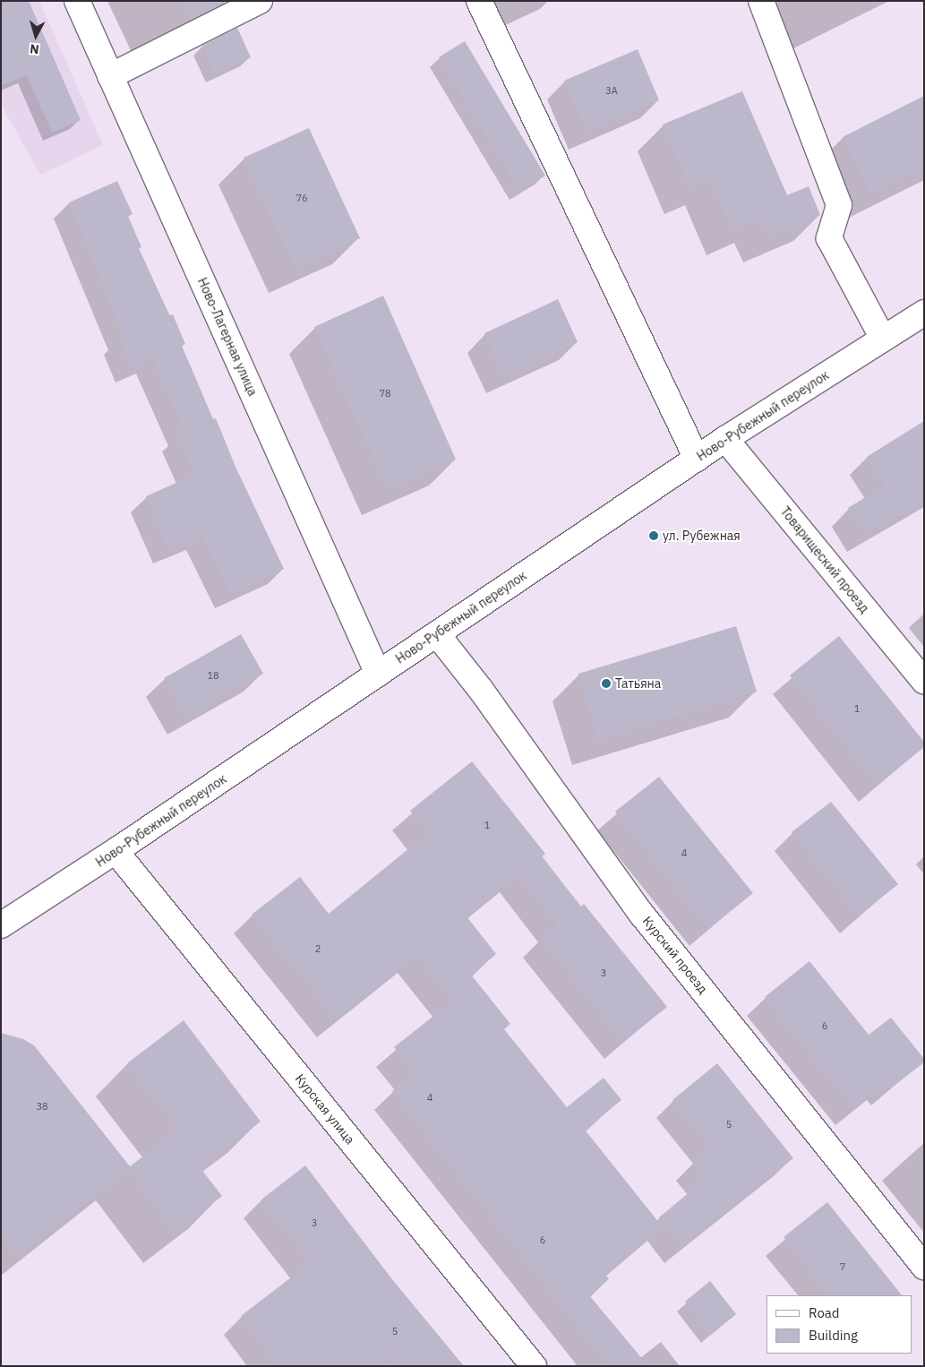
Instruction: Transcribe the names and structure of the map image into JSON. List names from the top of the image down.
{
  "streets": {
    "street": [
      "Ново-Лагерная улица",
      "Ново-Рубежный переулок",
      "Товарищеский проезд",
      "Курский проезд",
      "Курская улица"
    ]
  },
  "crossings": [
    ["Ново-Лагерная улица", "Ново-Рубежный переулок"],
    ["Ново-Рубежный переулок", "Товарищеский проезд"],
    ["Ново-Рубежный переулок", "Курский проезд"],
    ["Ново-Рубежный переулок", "Курская улица"]
  ],
  "places": ["ул. Рубежная", "Татьяна"],
  "house_numbers": [
    "3А",
    "76",
    "78",
    "18",
    "1",
    "1",
    "4",
    "2",
    "3",
    "6",
    "4",
    "38",
    "5",
    "3",
    "6",
    "7",
    "5"
  ],
  "legend": ["Road", "Building"],
  "north": "bottom"
}
